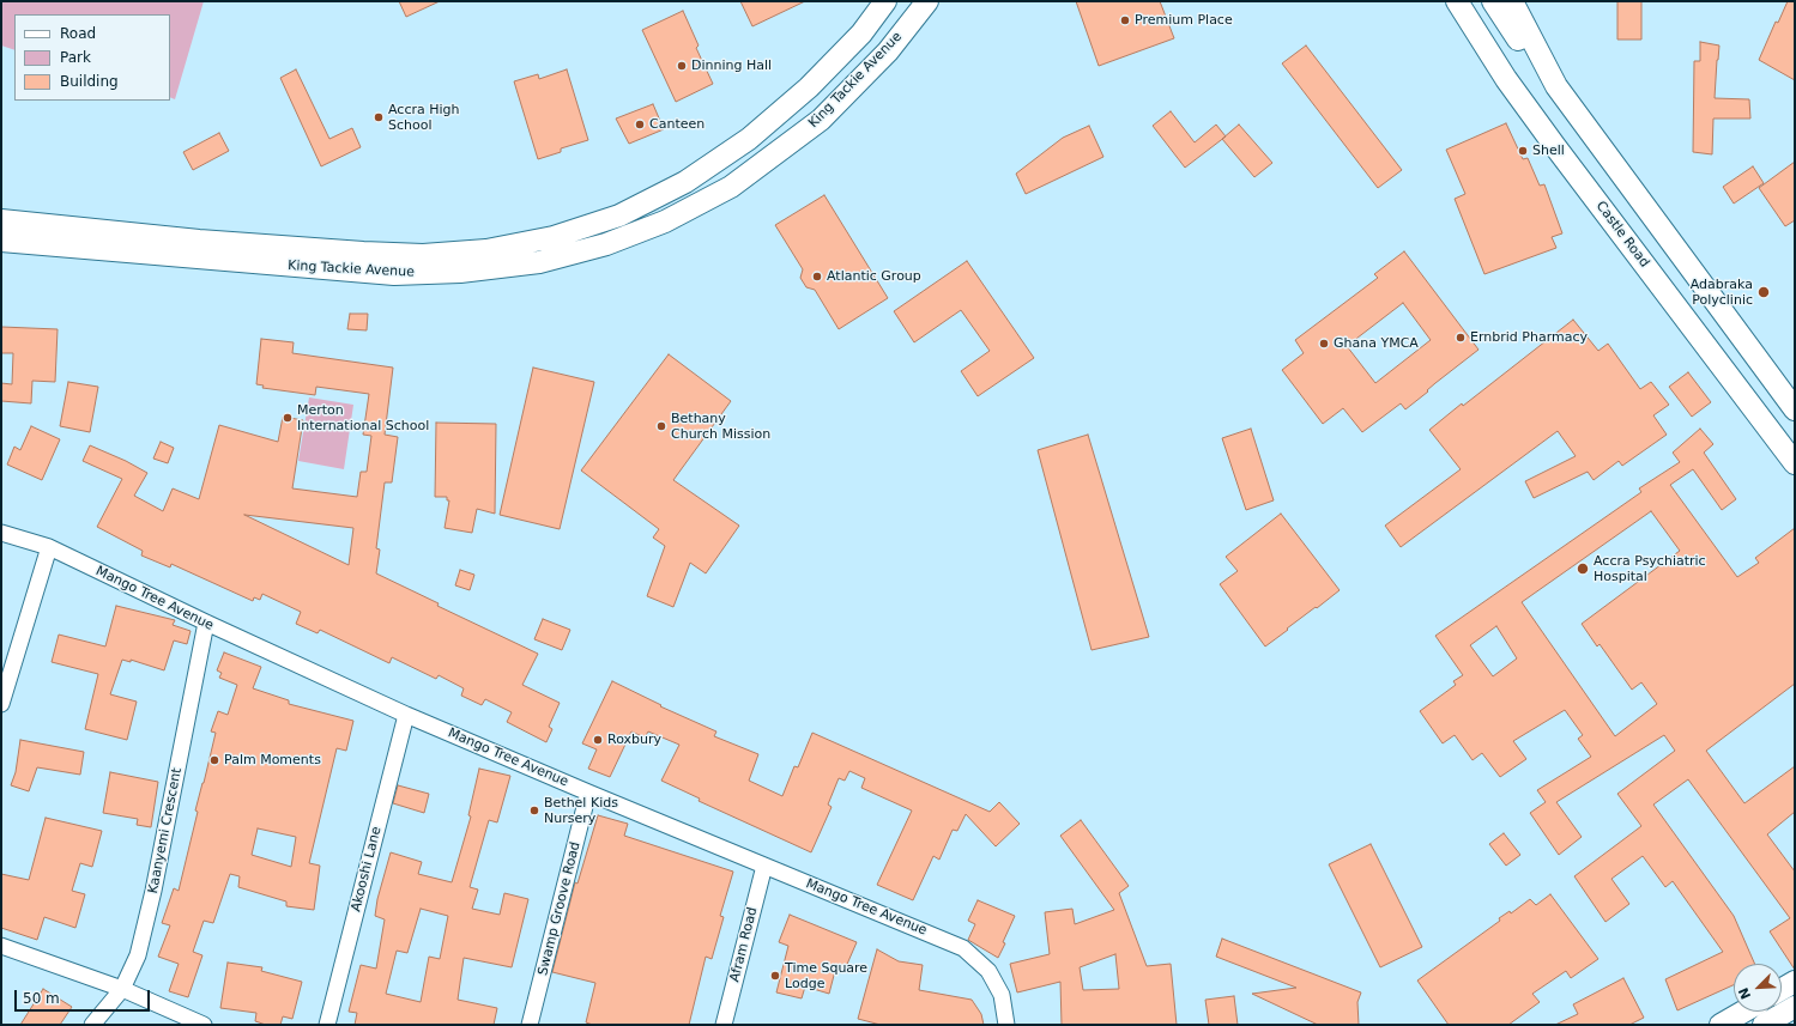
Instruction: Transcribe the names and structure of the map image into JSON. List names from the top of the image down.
{
  "streets": {
    "main road": ["King Tackie Avenue", "Castle Road"],
    "street": [
      "Mango Tree Avenue",
      "Kaanyemi Crescent",
      "Akooshi Lane",
      "Swamp Groove Road",
      "Afram Road"
    ]
  },
  "crossings": [
    ["Mango Tree Avenue", "Kaanyemi Crescent"],
    ["Mango Tree Avenue", "Akooshi Lane"],
    ["Mango Tree Avenue", "Swamp Groove Road"],
    ["Mango Tree Avenue", "Afram Road"]
  ],
  "places": [
    "Premium Place",
    "Dinning Hall",
    "Accra High School",
    "Canteen",
    "Shell",
    "Atlantic Group",
    "Adabraka Polyclinic",
    "Ernbrid Pharmacy",
    "Ghana YMCA",
    "Merton International School",
    "Bethany Church Mission",
    "Accra Psychiatric Hospital",
    "Roxbury",
    "Palm Moments",
    "Bethel Kids Nursery",
    "Time Square Lodge"
  ],
  "legend": ["Road", "Park", "Building"],
  "scale_bar": "50 m",
  "north": "bottom left"
}
